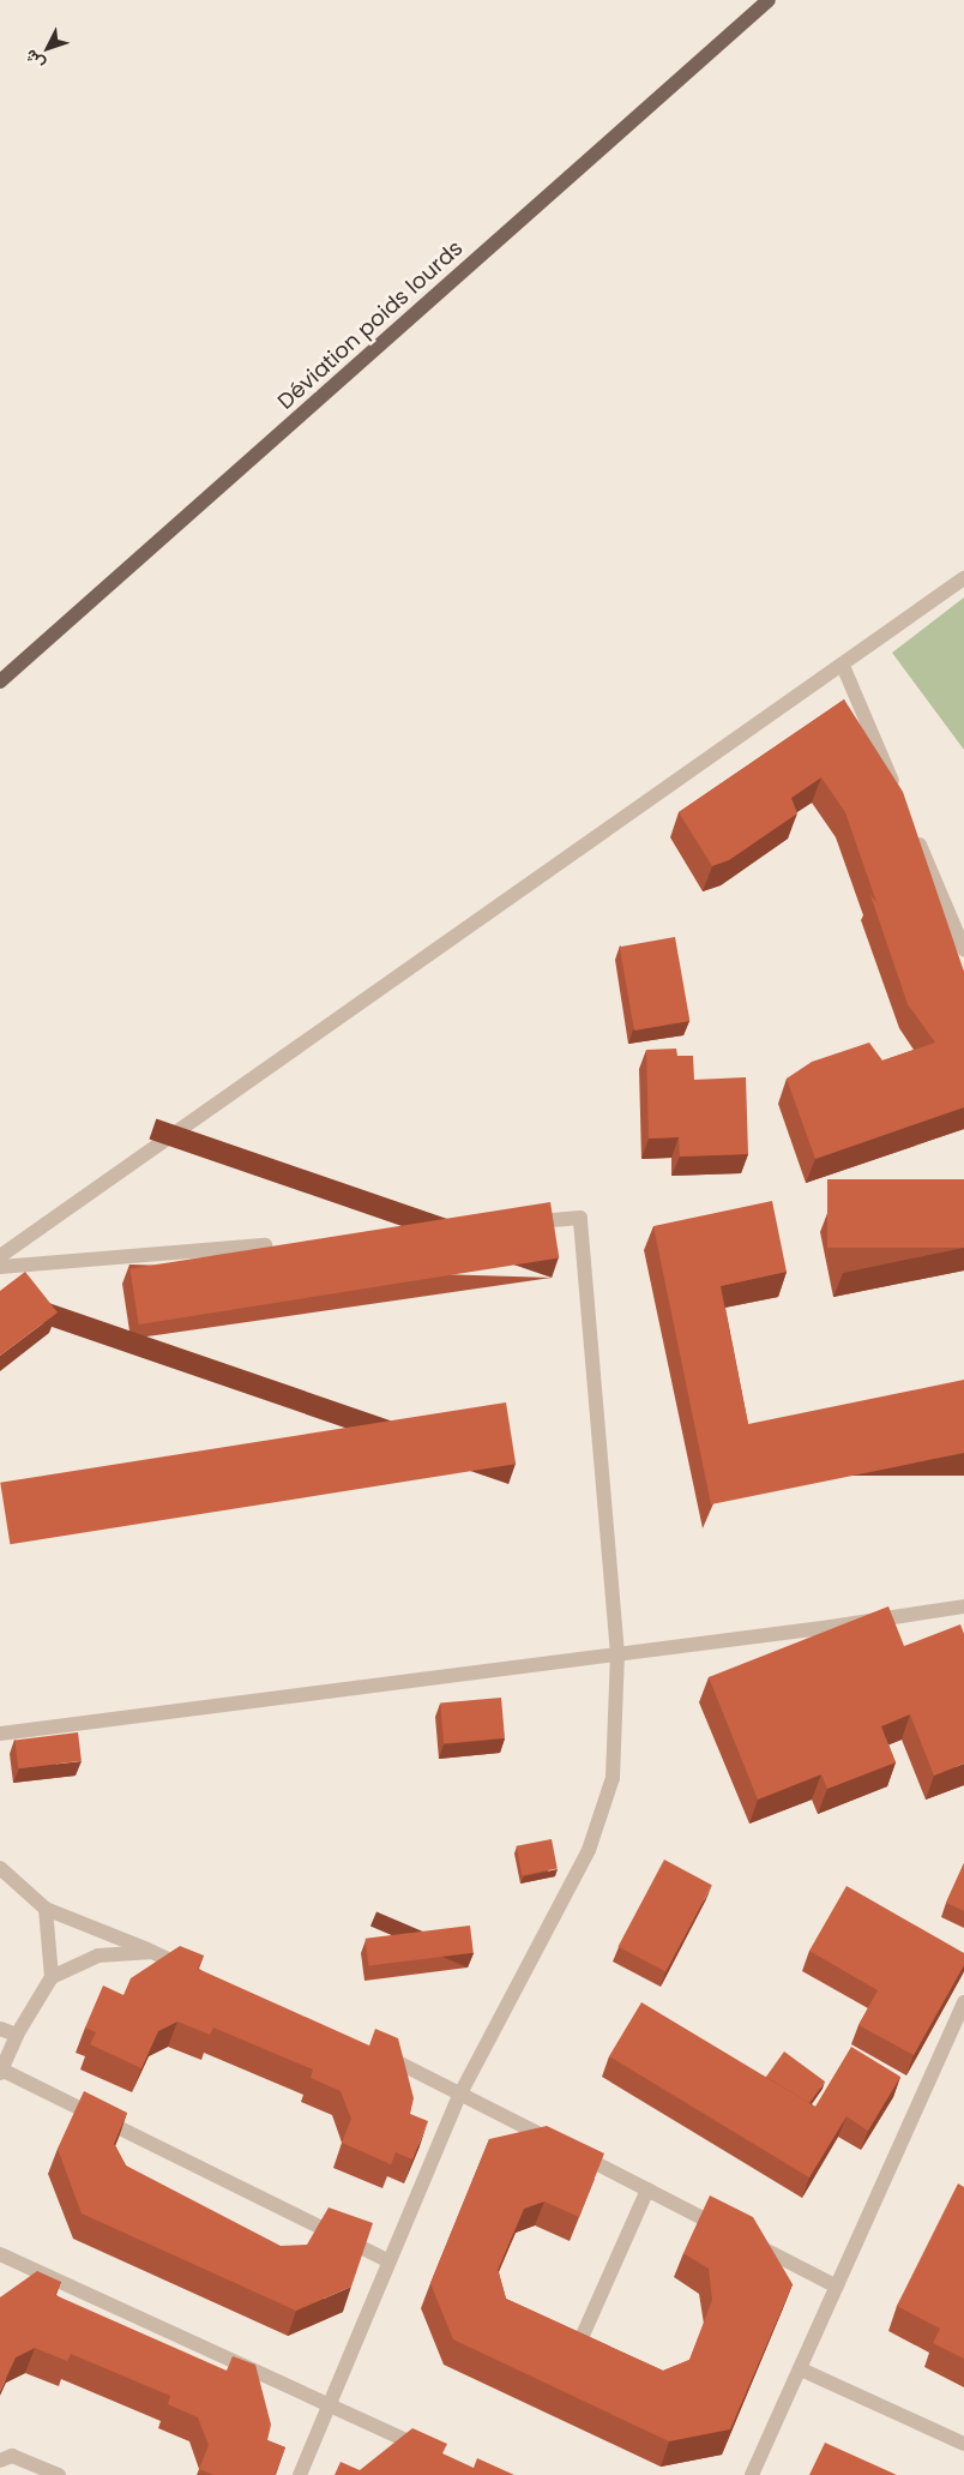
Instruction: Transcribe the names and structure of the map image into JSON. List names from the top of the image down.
{
  "streets": {
    "main road": ["Déviation poids lourds"]
  },
  "north": "bottom left"
}
